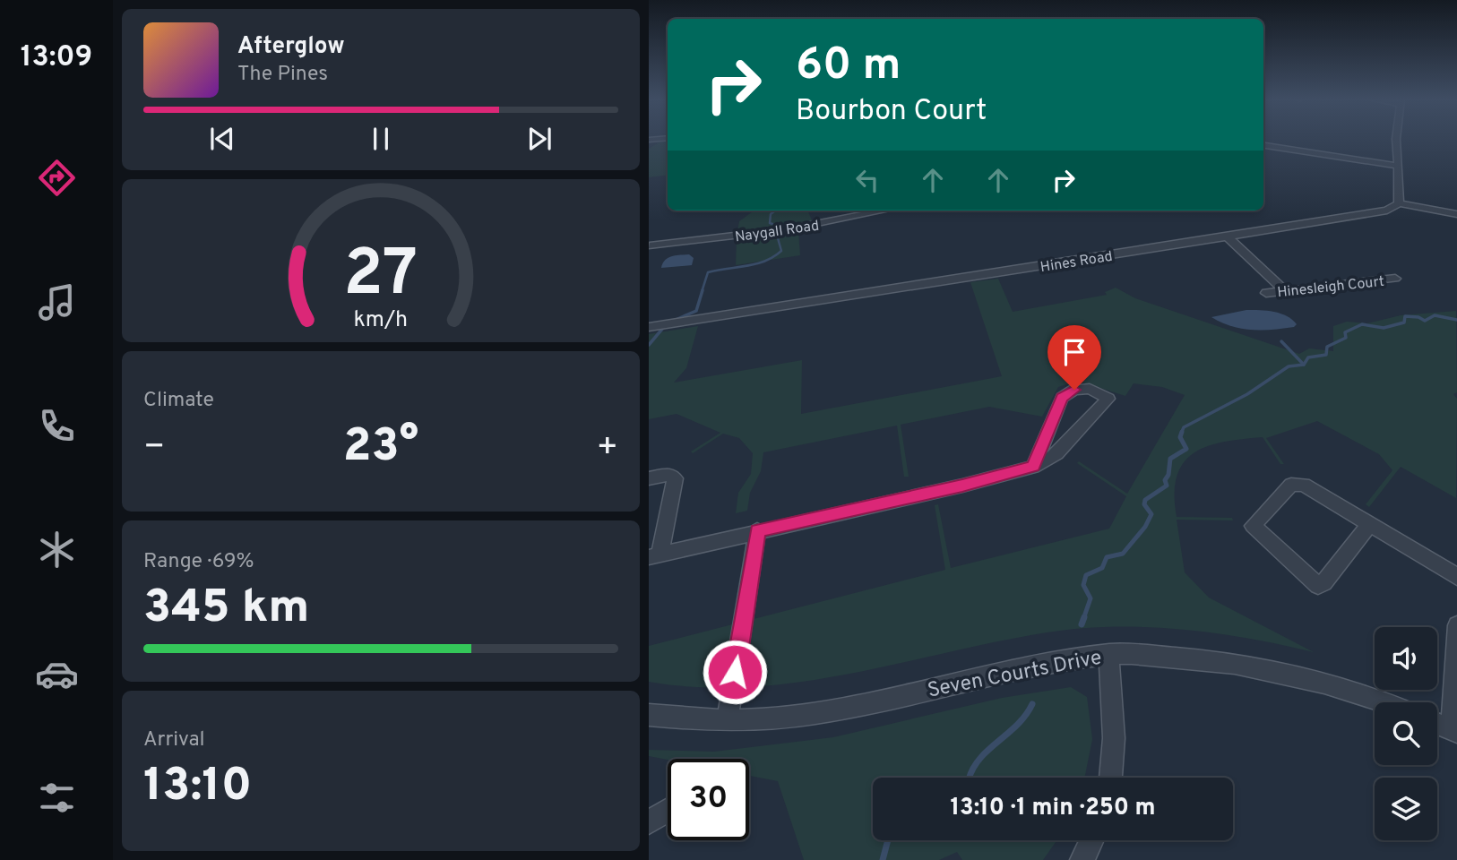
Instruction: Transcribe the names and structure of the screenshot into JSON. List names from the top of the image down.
{
  "streets": {
    "street": [
      "Naygall Road",
      "Hines Road",
      "Hinesleigh Court",
      "Seven Courts Drive"
    ]
  },
  "page": {
    "tabs": "13:09",
    "turn": ["60 m", "Bourbon Court"],
    "song": ["Afterglow", "The Pines"],
    "tile": [
      "Climate",
      ["Range · 69%", "345 km"],
      ["Arrival", "13:10"]
    ],
    "heat": ["−", "23°", "+"],
    "limit": "30",
    "trip": "13:10 · 1 min · 250 m",
    "gauge": ["27", "km/h"]
  }
}
